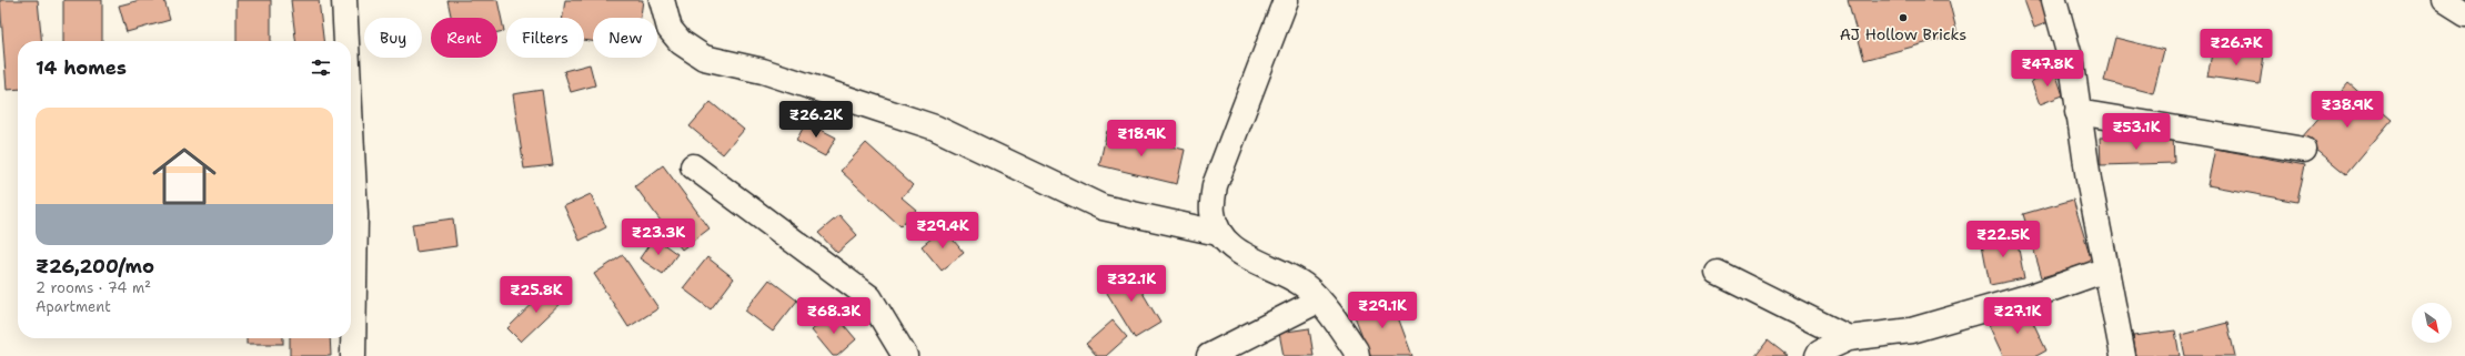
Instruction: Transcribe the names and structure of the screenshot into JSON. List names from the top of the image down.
{
  "places": ["AJ Hollow Bricks"],
  "north": "bottom right",
  "page": {
    "chip": [
      "Buy",
      "Rent",
      "Filters",
      "New"
    ],
    "price": [
      "₹26.7K",
      "₹47.8K",
      "₹38.9K",
      "₹26.2K",
      "₹53.1K",
      "₹18.9K",
      "₹29.4K",
      "₹23.3K",
      "₹22.5K",
      "₹32.1K",
      "₹25.8K",
      "₹29.1K",
      "₹68.3K",
      "₹27.1K"
    ],
    "heading": "14 homes",
    "list": [
      {
        "name": "₹26,200/mo",
        "note": "2 rooms · 74 m² · Apartment"
      }
    ]
  }
}
